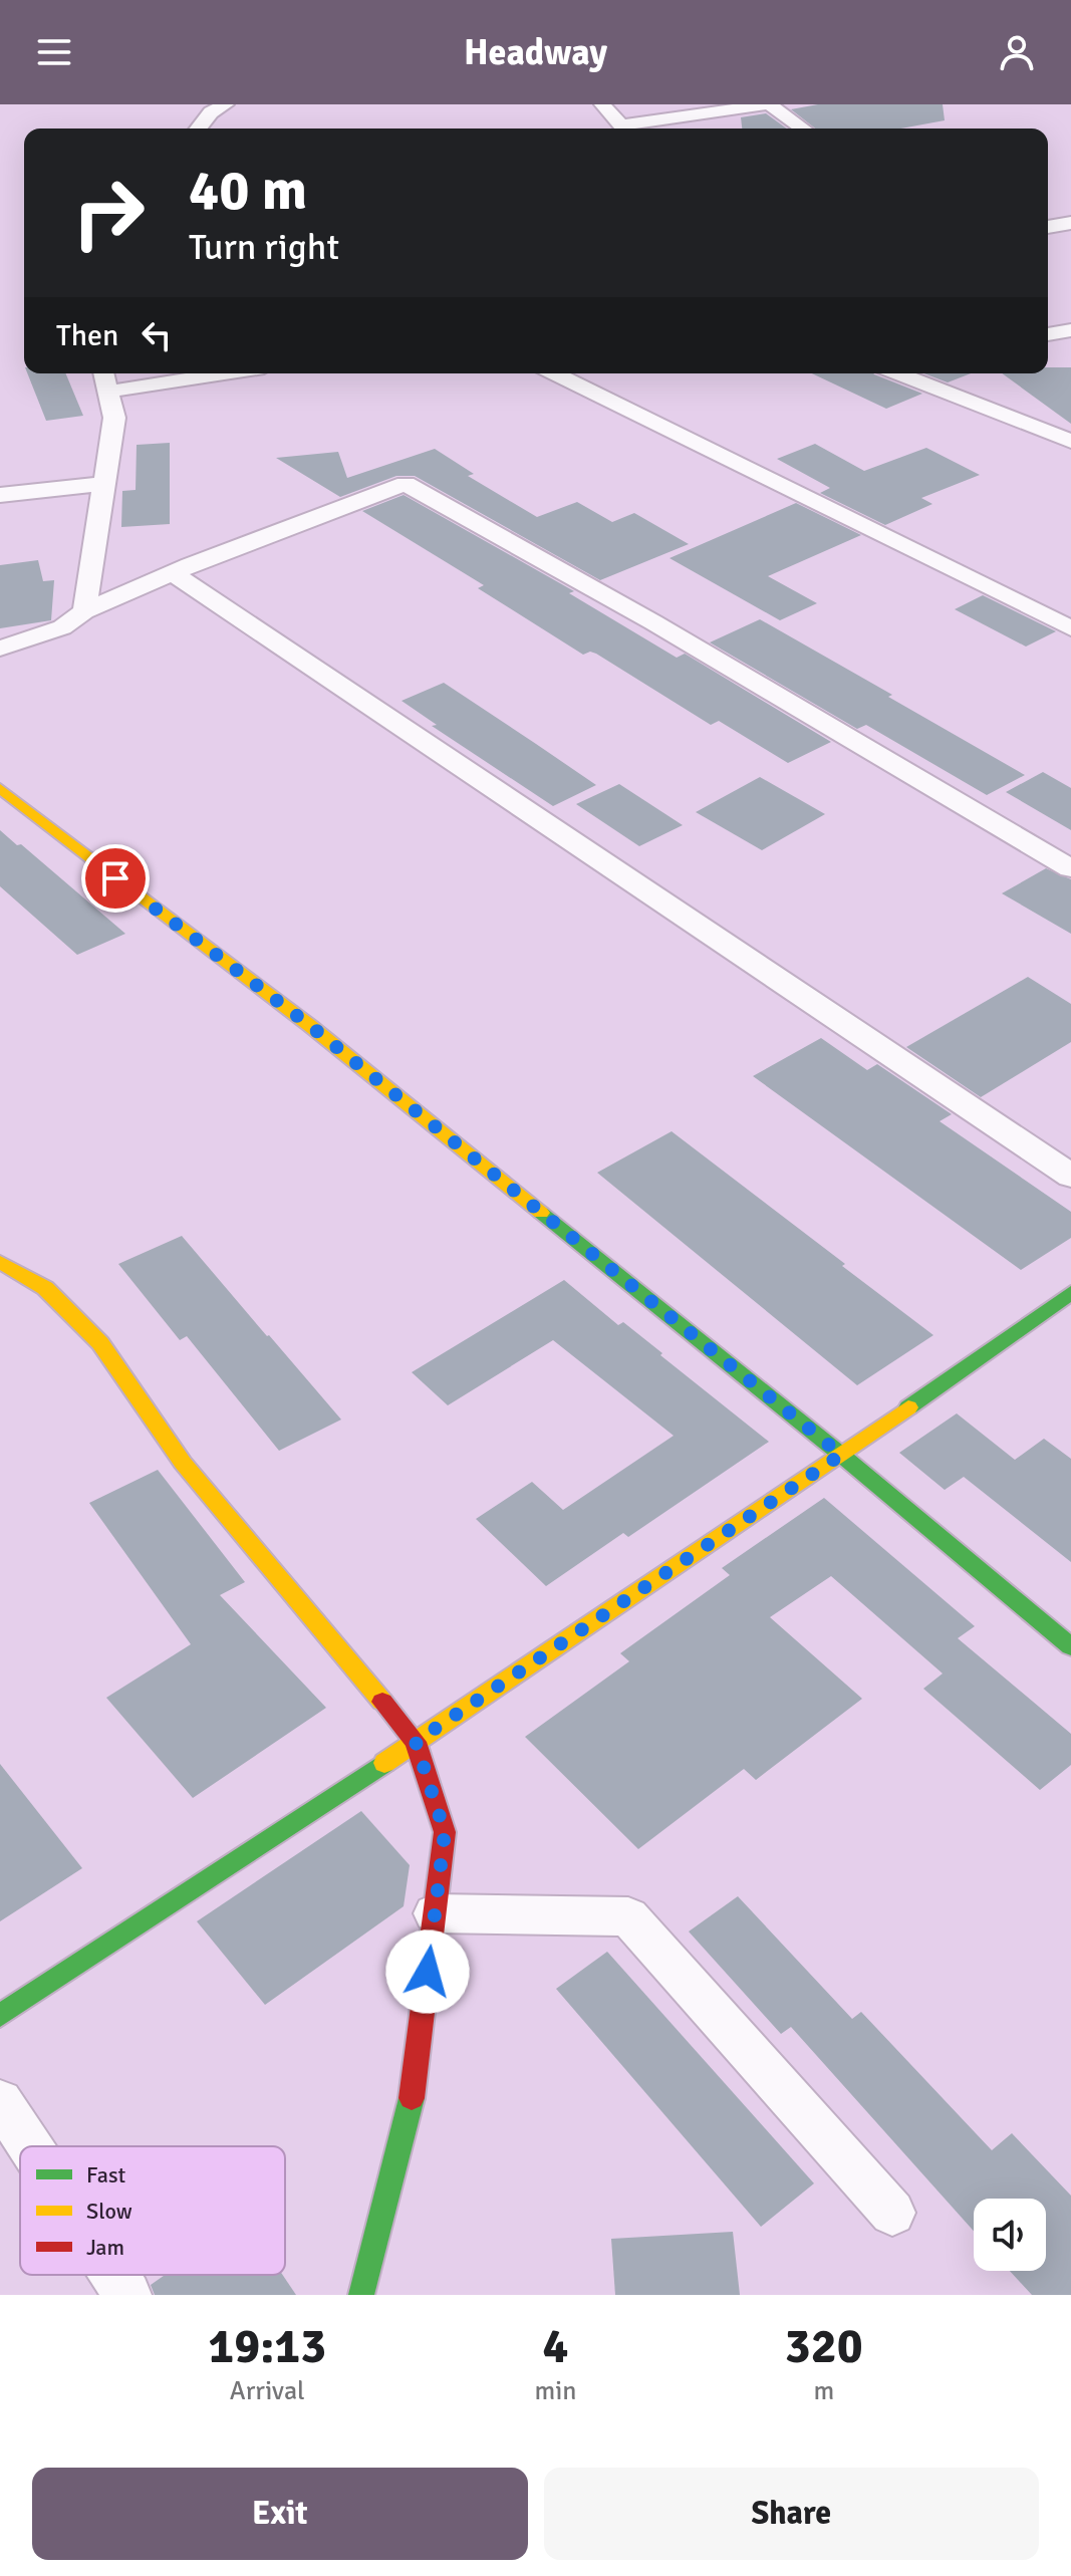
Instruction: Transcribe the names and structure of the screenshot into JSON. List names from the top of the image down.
{
  "legend": ["Fast", "Slow", "Jam"],
  "page": {
    "header": "Headway",
    "turn": ["40 m", "Turn right"],
    "then": "Then",
    "eta": [
      "19:13",
      "Arrival",
      "4",
      "min",
      "320",
      "m"
    ],
    "buttons": ["Exit", "Share"]
  }
}
